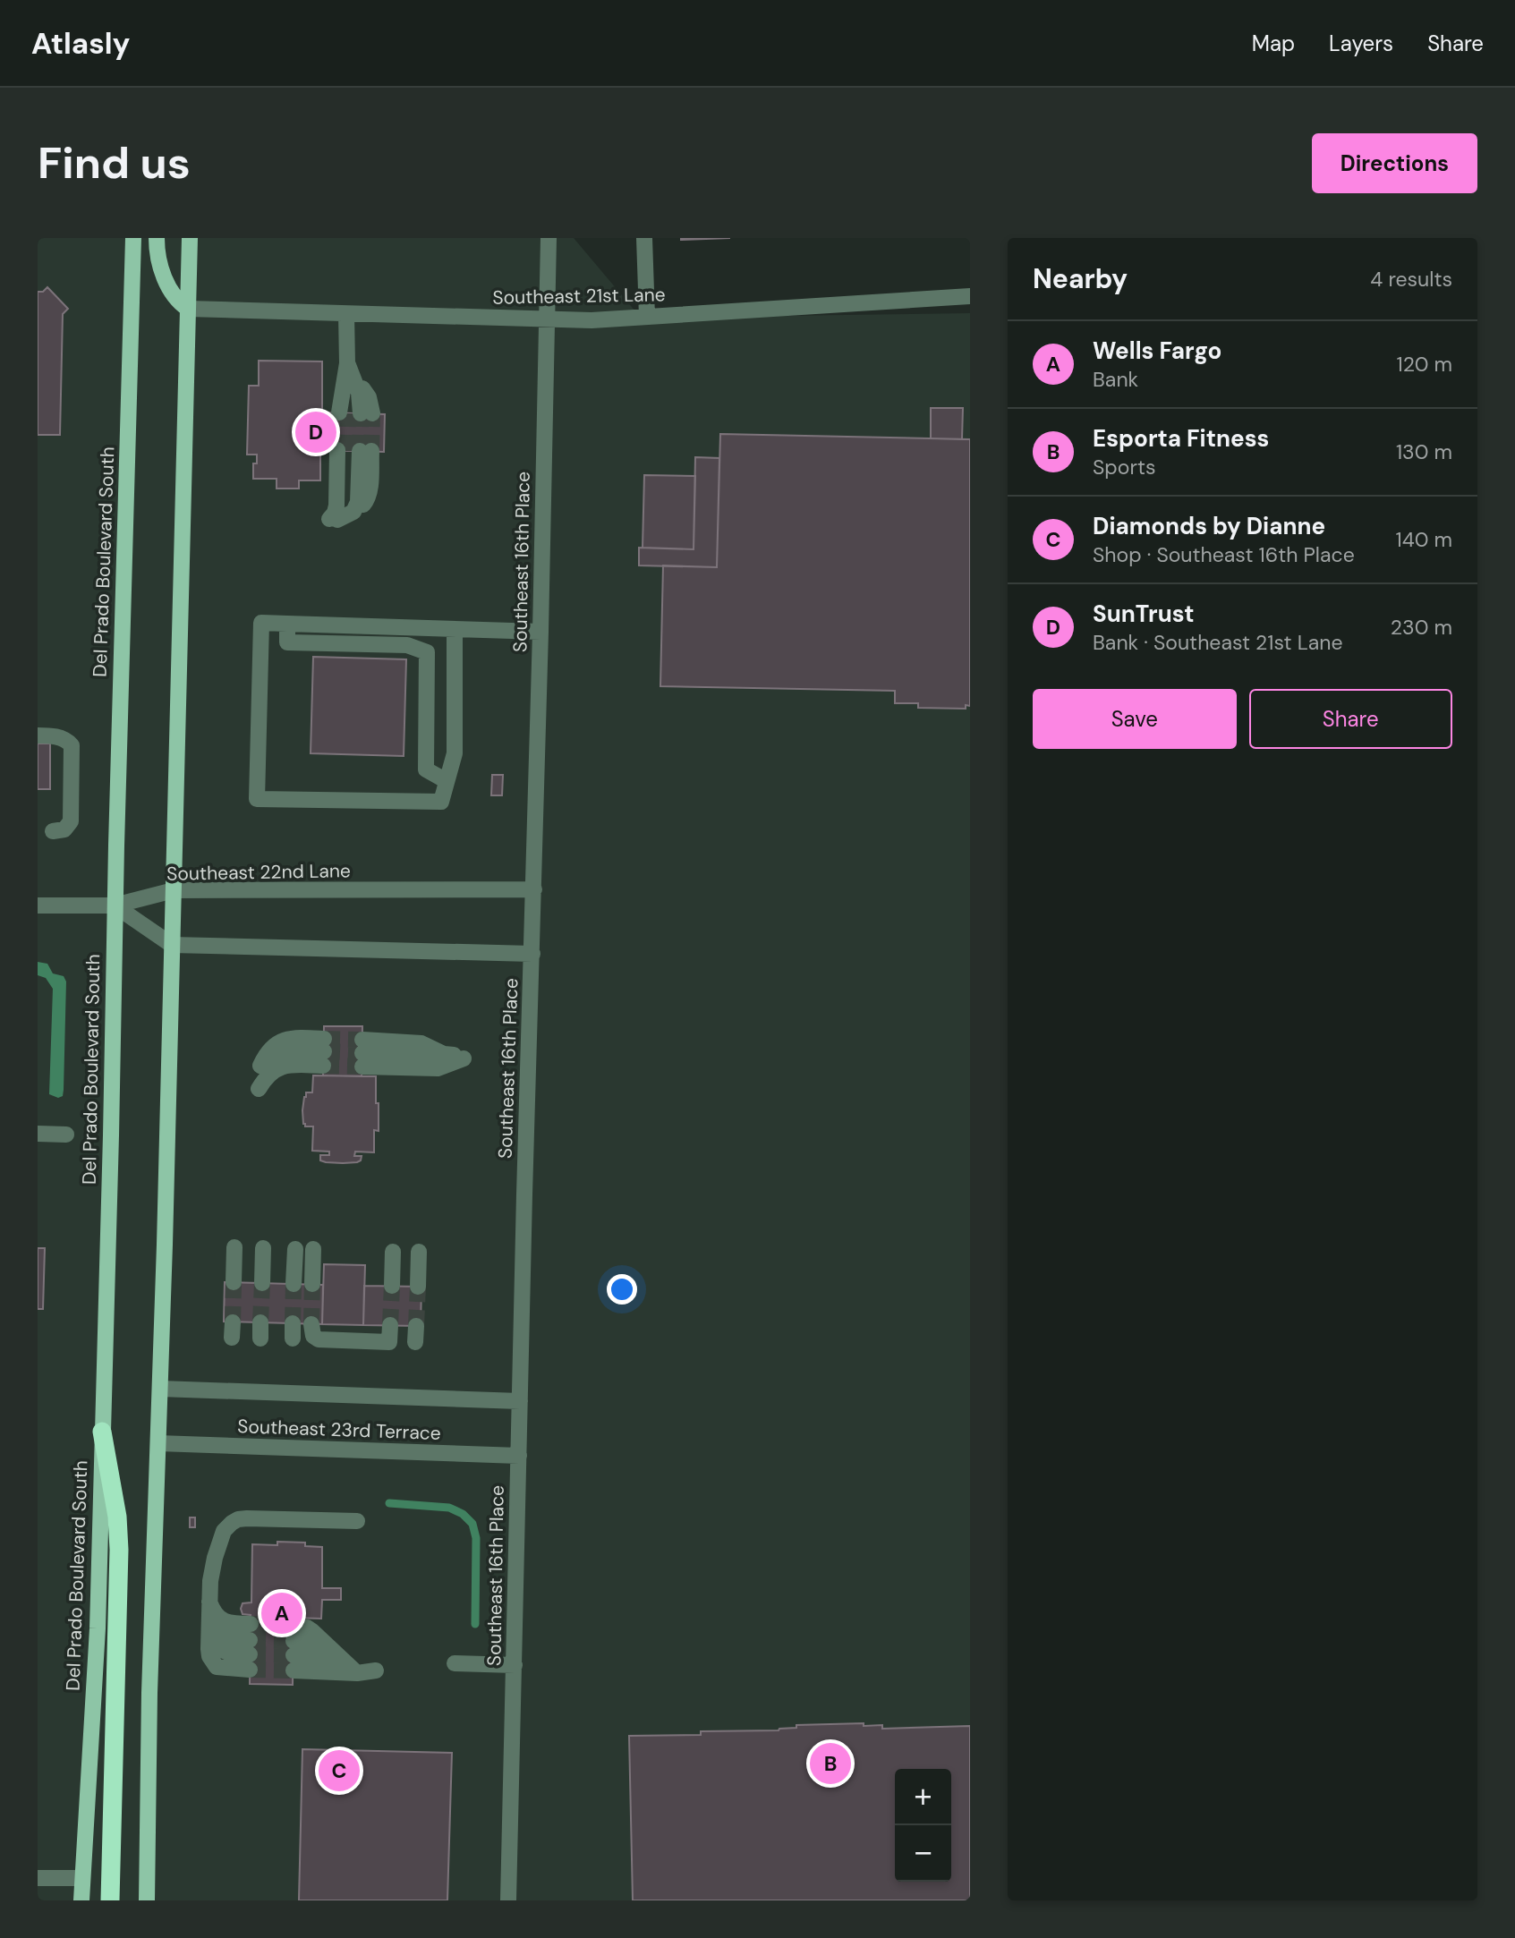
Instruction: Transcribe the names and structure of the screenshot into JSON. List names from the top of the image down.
{
  "streets": {
    "main road": ["Del Prado Boulevard South"],
    "street": [
      "Southeast 21st Lane",
      "Southeast 16th Place",
      "Southeast 22nd Lane",
      "Southeast 23rd Terrace"
    ]
  },
  "crossings": [
    ["Southeast 21st Lane", "Southeast 16th Place"],
    ["Del Prado Boulevard South", "Southeast 22nd Lane"],
    ["Southeast 16th Place", "Southeast 22nd Lane"],
    ["Southeast 16th Place", "Southeast 23rd Terrace"]
  ],
  "page": {
    "header": "Atlasly",
    "nav": ["Map", "Layers", "Share"],
    "buttons": [
      "Directions",
      ["Save", "Share"]
    ],
    "title": "Find us",
    "heading": ["Nearby", "4 results"],
    "list": [
      {
        "mark": "A",
        "name": "Wells Fargo",
        "note": "Bank",
        "value": "120 m"
      },
      {
        "mark": "B",
        "name": "Esporta Fitness",
        "note": "Sports",
        "value": "130 m"
      },
      {
        "mark": "C",
        "name": "Diamonds by Dianne",
        "note": "Shop · Southeast 16th Place",
        "value": "140 m"
      },
      {
        "mark": "D",
        "name": "SunTrust",
        "note": "Bank · Southeast 21st Lane",
        "value": "230 m"
      }
    ],
    "pins": [
      "D",
      "A",
      "B",
      "C"
    ],
    "map_buttons": ["+", "−"]
  }
}
